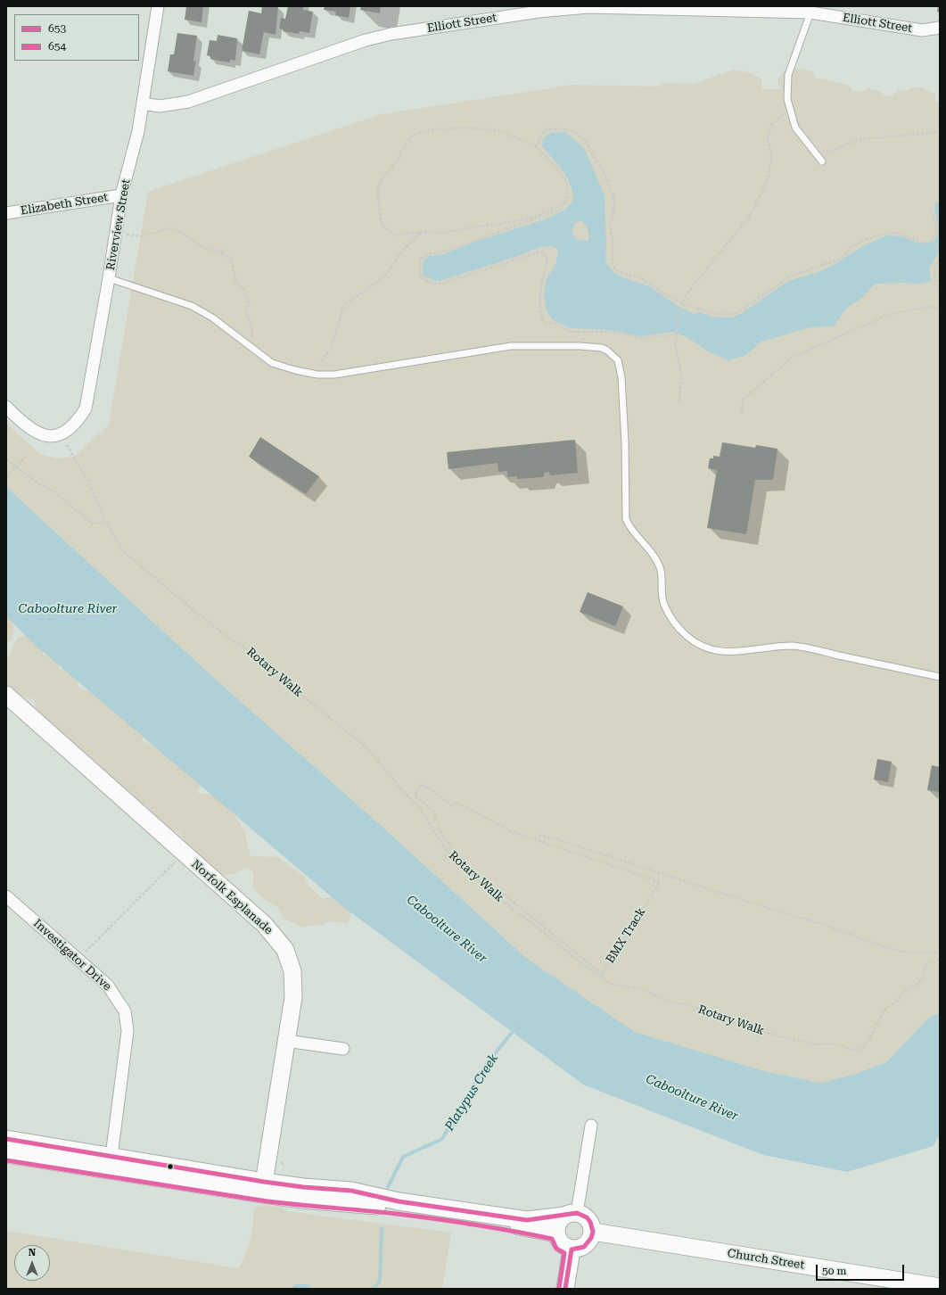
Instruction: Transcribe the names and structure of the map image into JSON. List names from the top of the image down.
{
  "streets": {
    "street": [
      "Elliott Street",
      "Elizabeth Street",
      "Riverview Street",
      "Norfolk Esplanade",
      "Investigator Drive",
      "Church Street"
    ],
    "path": ["Rotary Walk", "BMX Track"]
  },
  "crossings": [
    ["Elliott Street", "Riverview Street"],
    ["Elizabeth Street", "Riverview Street"]
  ],
  "water": ["Caboolture River", "Platypus Creek"],
  "lines": ["transit line 653", "transit line 654"],
  "legend": ["653", "654"],
  "scale_bar": "50 m",
  "north": "top"
}
